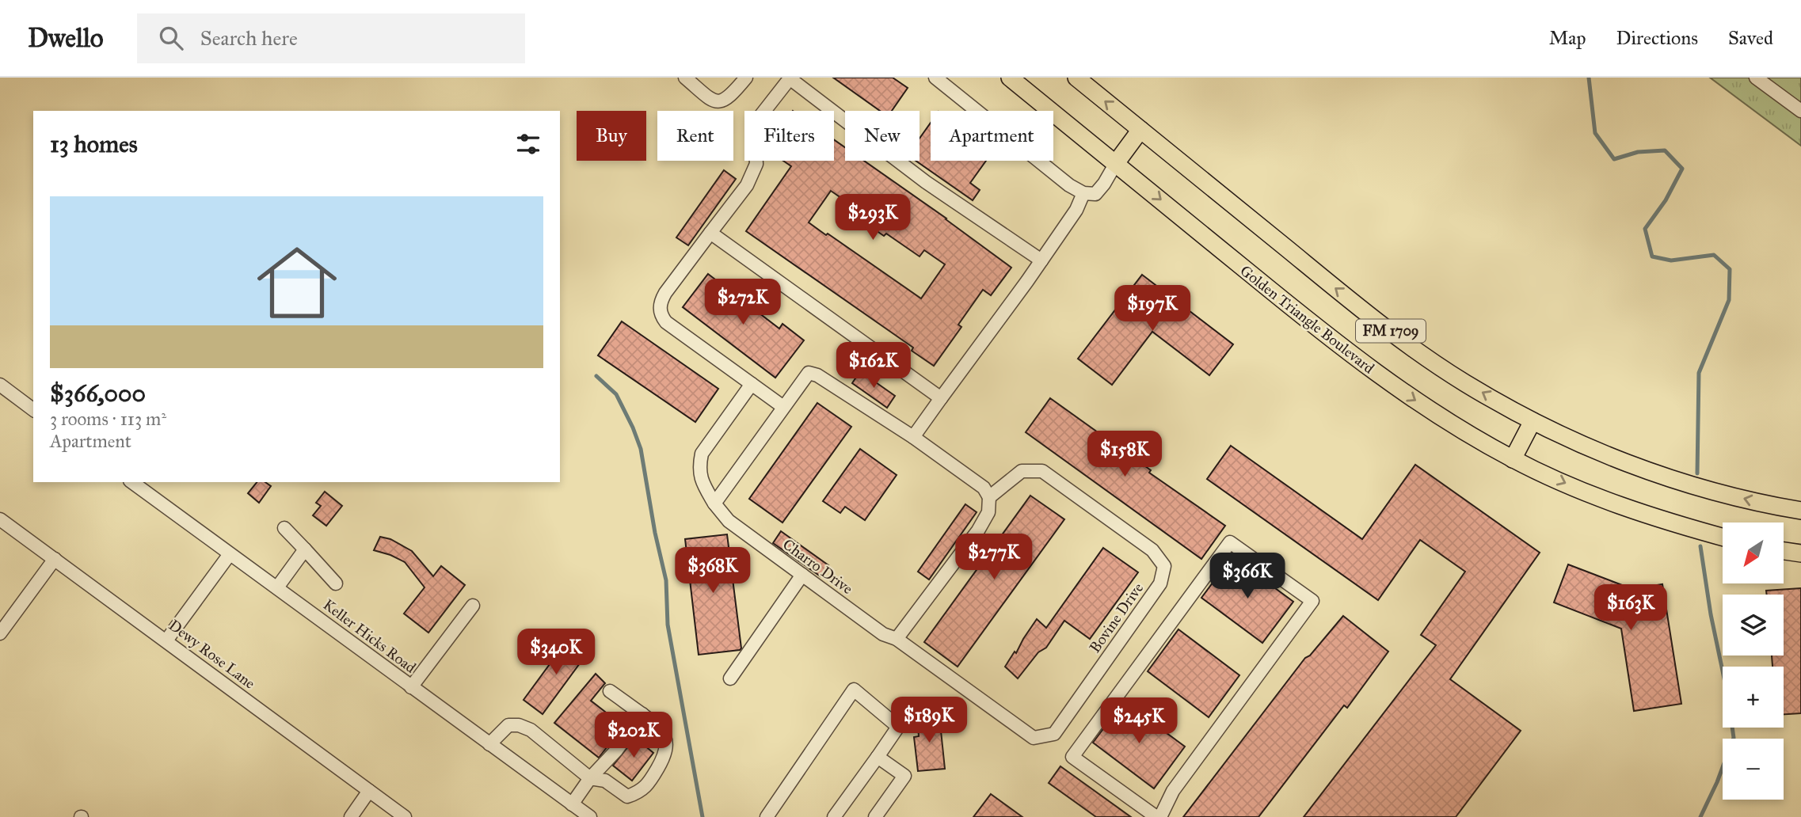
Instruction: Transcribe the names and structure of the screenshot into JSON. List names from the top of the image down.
{
  "streets": {
    "main road": ["Golden Triangle Boulevard", "FM 1709"],
    "street": [
      "Charro Drive",
      "Bovine Drive",
      "Keller Hicks Road",
      "Dewy Rose Lane"
    ]
  },
  "crossings": [
    ["Charro Drive", "Bovine Drive"]
  ],
  "north": "bottom left",
  "page": {
    "header": "Dwello",
    "search": "Search here",
    "nav": ["Map", "Directions", "Saved"],
    "chip": [
      "Buy",
      "Rent",
      "Filters",
      "New",
      "Apartment"
    ],
    "heading": "13 homes",
    "list": [
      {
        "name": "$366,000",
        "note": "3 rooms · 113 m² · Apartment"
      }
    ],
    "price": [
      "$293K",
      "$272K",
      "$197K",
      "$162K",
      "$158K",
      "$277K",
      "$368K",
      "$366K",
      "$163K",
      "$340K",
      "$189K",
      "$245K",
      "$202K"
    ],
    "map_buttons": ["+", "−"]
  }
}
